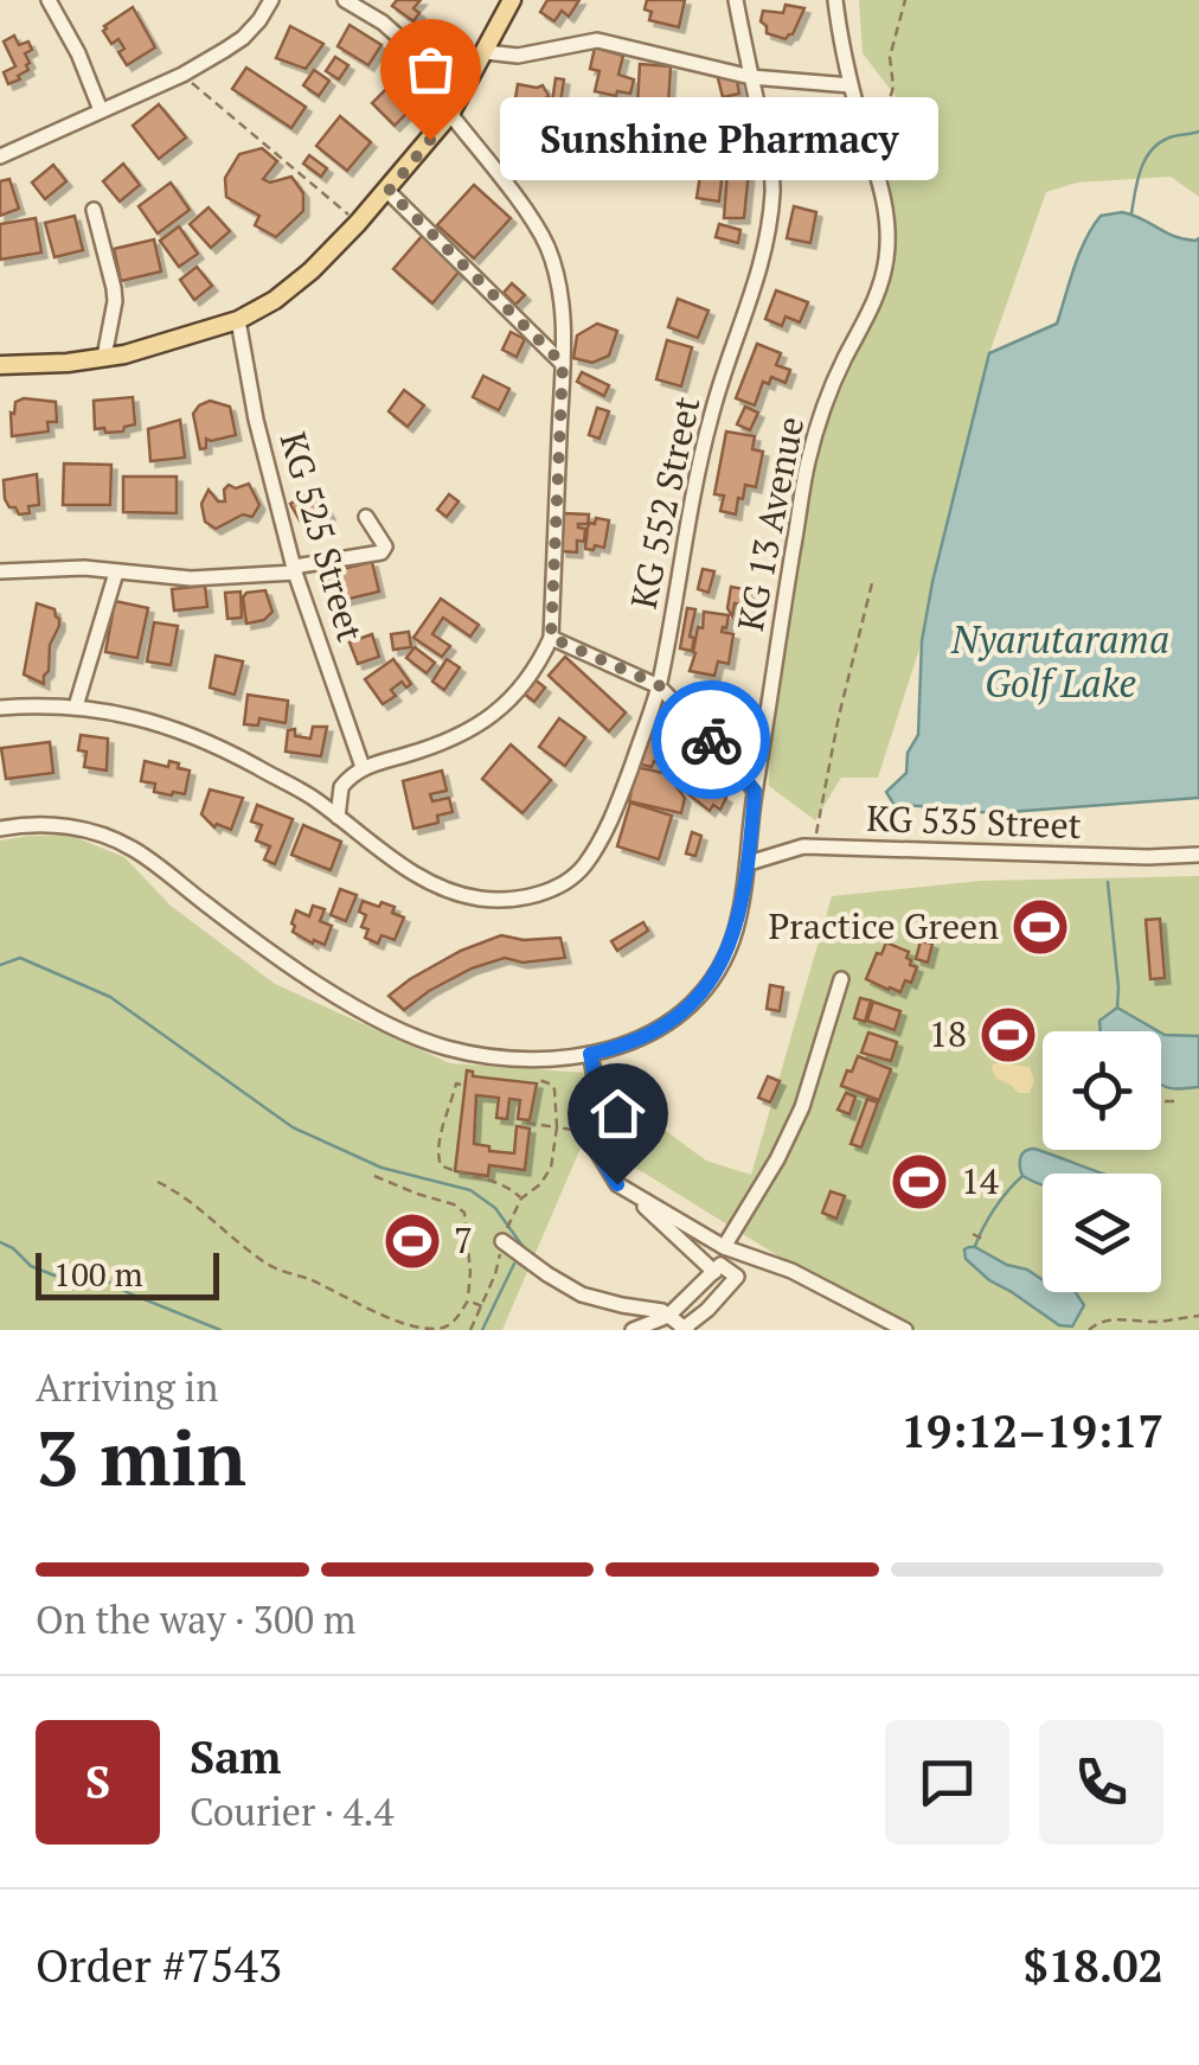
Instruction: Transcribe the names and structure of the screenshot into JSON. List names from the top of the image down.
{
  "streets": {
    "street": [
      "KG 552 Street",
      "KG 13 Avenue",
      "KG 525 Street",
      "KG 535 Street"
    ]
  },
  "crossings": [
    ["KG 13 Avenue", "KG 535 Street"]
  ],
  "water": ["Nyarutarama Golf Lake"],
  "places": {
    "other": ["Sunshine Pharmacy"],
    "sports": [
      "Practice Green",
      "18",
      "14",
      "7"
    ]
  },
  "scale_bar": "100 m",
  "page": {
    "bubble": "Sunshine Pharmacy",
    "scale": "100 m",
    "heading": ["3 min", "Arriving in", "19:12–19:17"],
    "panel": [
      "Sam",
      "Courier · 4.4",
      "Order #7543",
      "$18.02"
    ],
    "bar": "On the way · 300 m",
    "round": "S"
  }
}
